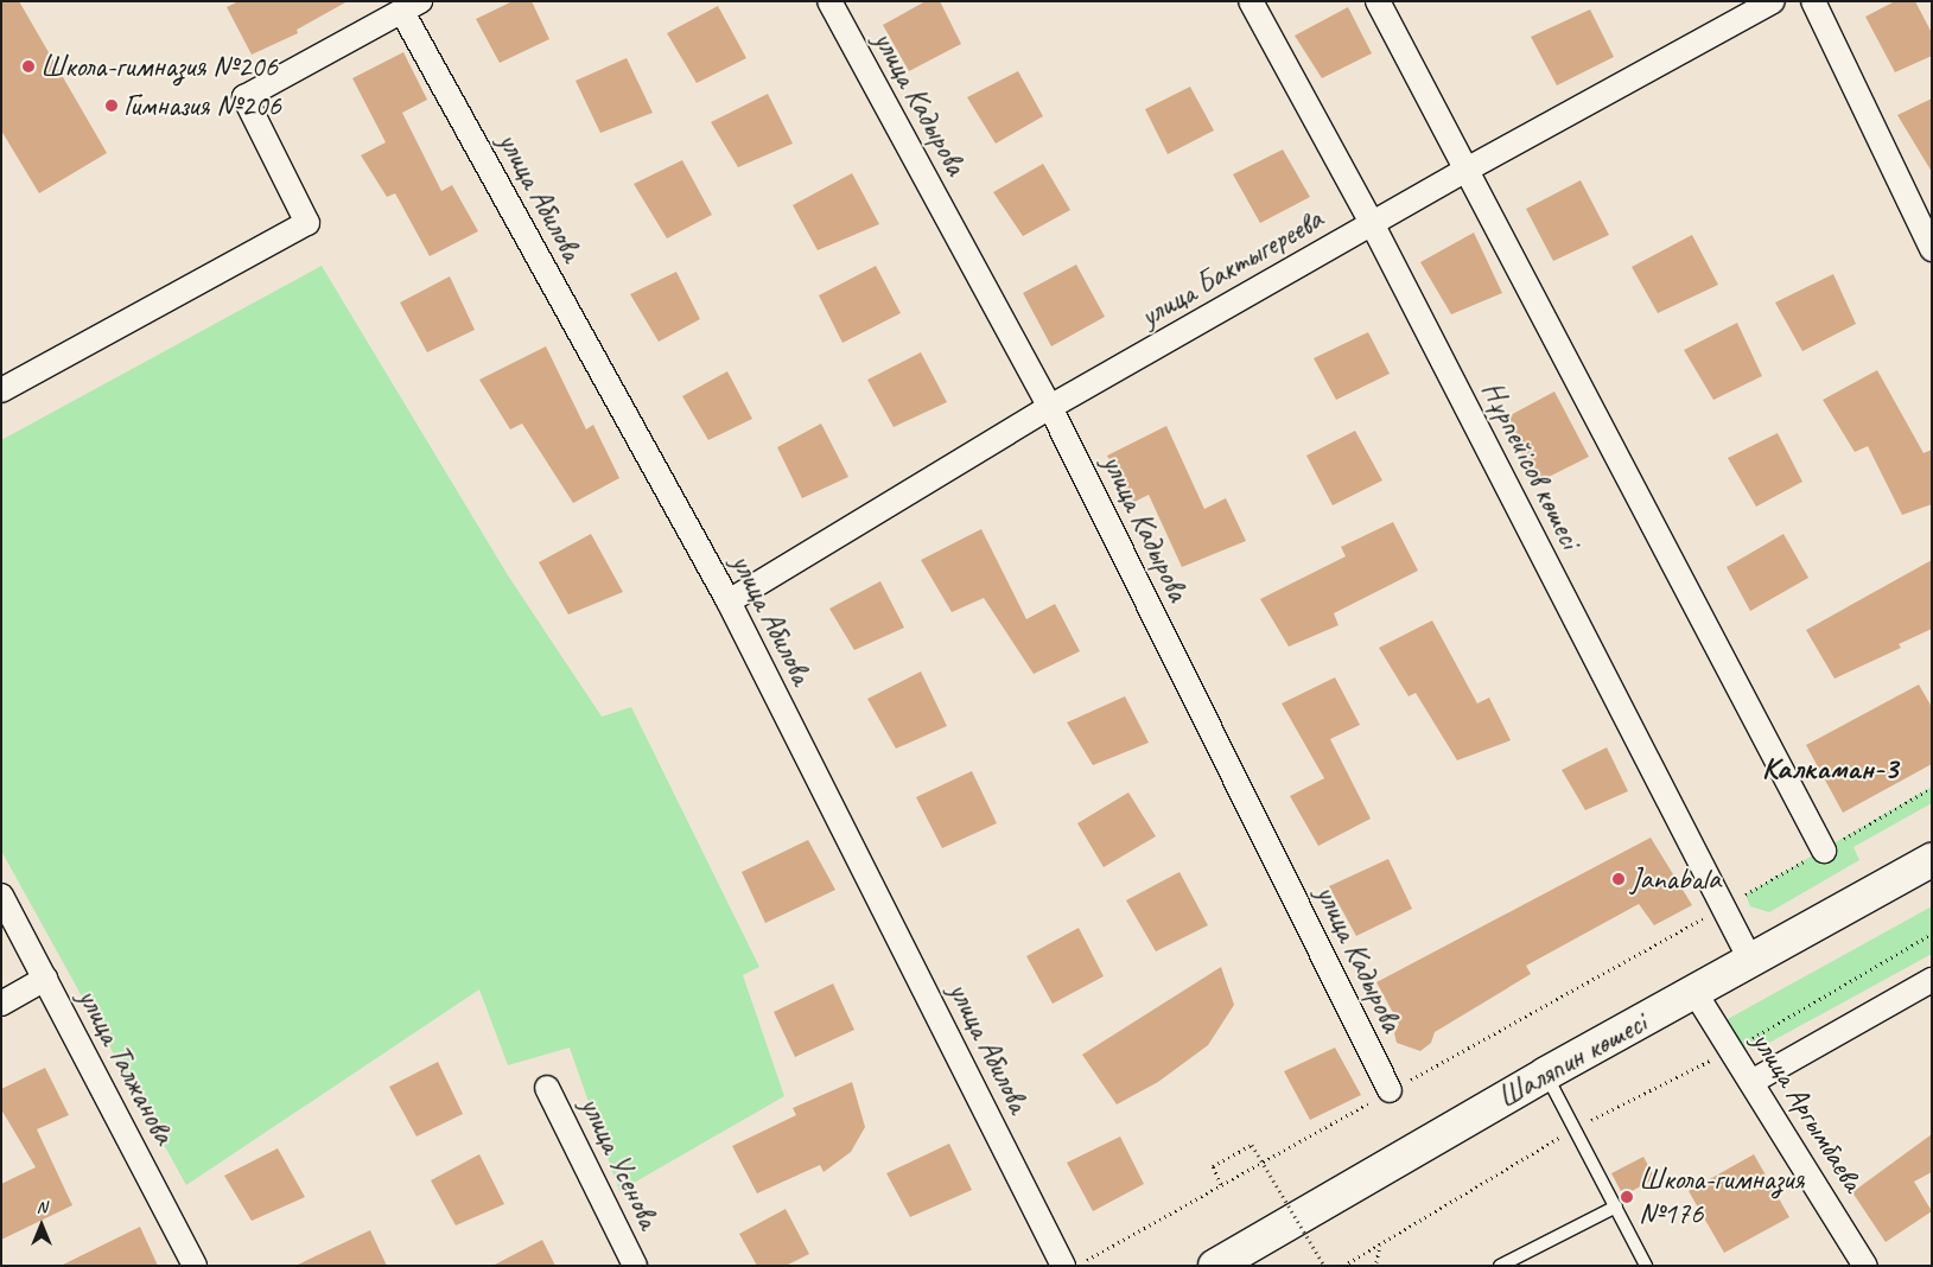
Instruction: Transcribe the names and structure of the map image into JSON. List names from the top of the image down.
{
  "streets": {
    "main road": ["Шаляпин көшесі"],
    "street": [
      "улица Кадырова",
      "улица Абилова",
      "улица Бактыгереева",
      "Нұрпейісов көшесі",
      "улица Талжанова",
      "улица Аргымбаева",
      "улица Усенова"
    ]
  },
  "crossings": [
    ["улица Кадырова", "улица Бактыгереева"],
    ["улица Абилова", "улица Бактыгереева"],
    ["улица Бактыгереева", "Нұрпейісов көшесі"],
    ["Нұрпейісов көшесі", "Шаляпин көшесі"],
    ["Шаляпин көшесі", "улица Аргымбаева"]
  ],
  "districts": ["Калкаман-3"],
  "places": [
    "Школа-гимназия №206",
    "Гимназия №206",
    "Janabala",
    "Школа-гимназия №176"
  ],
  "north": "top"
}
